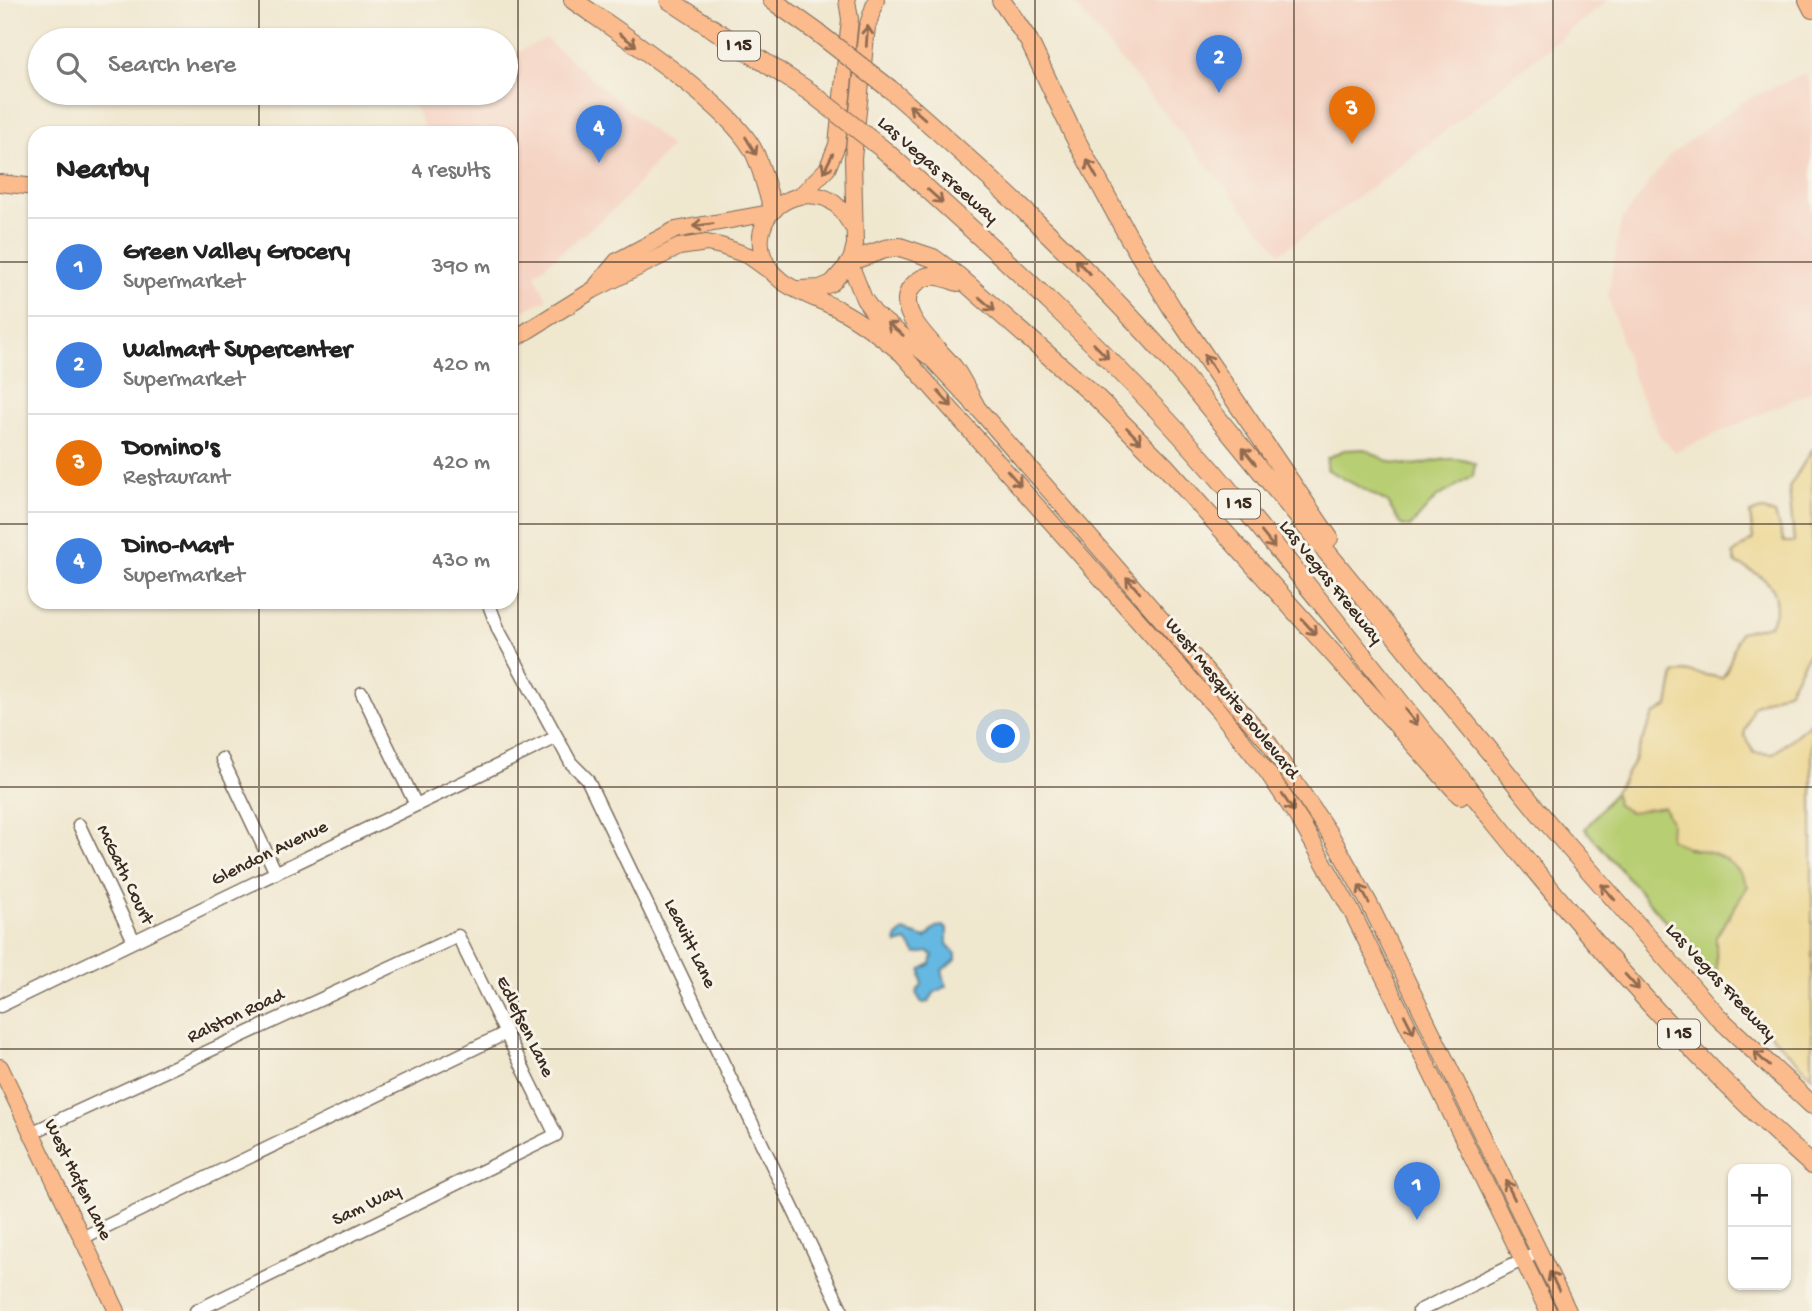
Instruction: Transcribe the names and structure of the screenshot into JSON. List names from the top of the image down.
{
  "streets": {
    "highway": ["I 15", "Las Vegas Freeway"],
    "main road": ["West Mesquite Boulevard", "West Hafen Lane"],
    "street": [
      "Glendon Avenue",
      "McGath Court",
      "Leavitt Lane",
      "Ralston Road",
      "Edlefsen Lane",
      "Sam Way"
    ]
  },
  "crossings": [
    ["Glendon Avenue", "McGath Court"],
    ["Glendon Avenue", "Leavitt Lane"],
    ["Ralston Road", "Edlefsen Lane"],
    ["Ralston Road", "West Hafen Lane"],
    ["Edlefsen Lane", "Sam Way"]
  ],
  "page": {
    "search": "Search here",
    "pins": [
      "2",
      "3",
      "4",
      "1"
    ],
    "heading": ["Nearby", "4 results"],
    "list": [
      {
        "mark": "1",
        "name": "Green Valley Grocery",
        "note": "Supermarket",
        "value": "390 m"
      },
      {
        "mark": "2",
        "name": "Walmart Supercenter",
        "note": "Supermarket",
        "value": "420 m"
      },
      {
        "mark": "3",
        "name": "Domino's",
        "note": "Restaurant",
        "value": "420 m"
      },
      {
        "mark": "4",
        "name": "Dino-Mart",
        "note": "Supermarket",
        "value": "430 m"
      }
    ],
    "map_buttons": ["+", "−"]
  }
}
